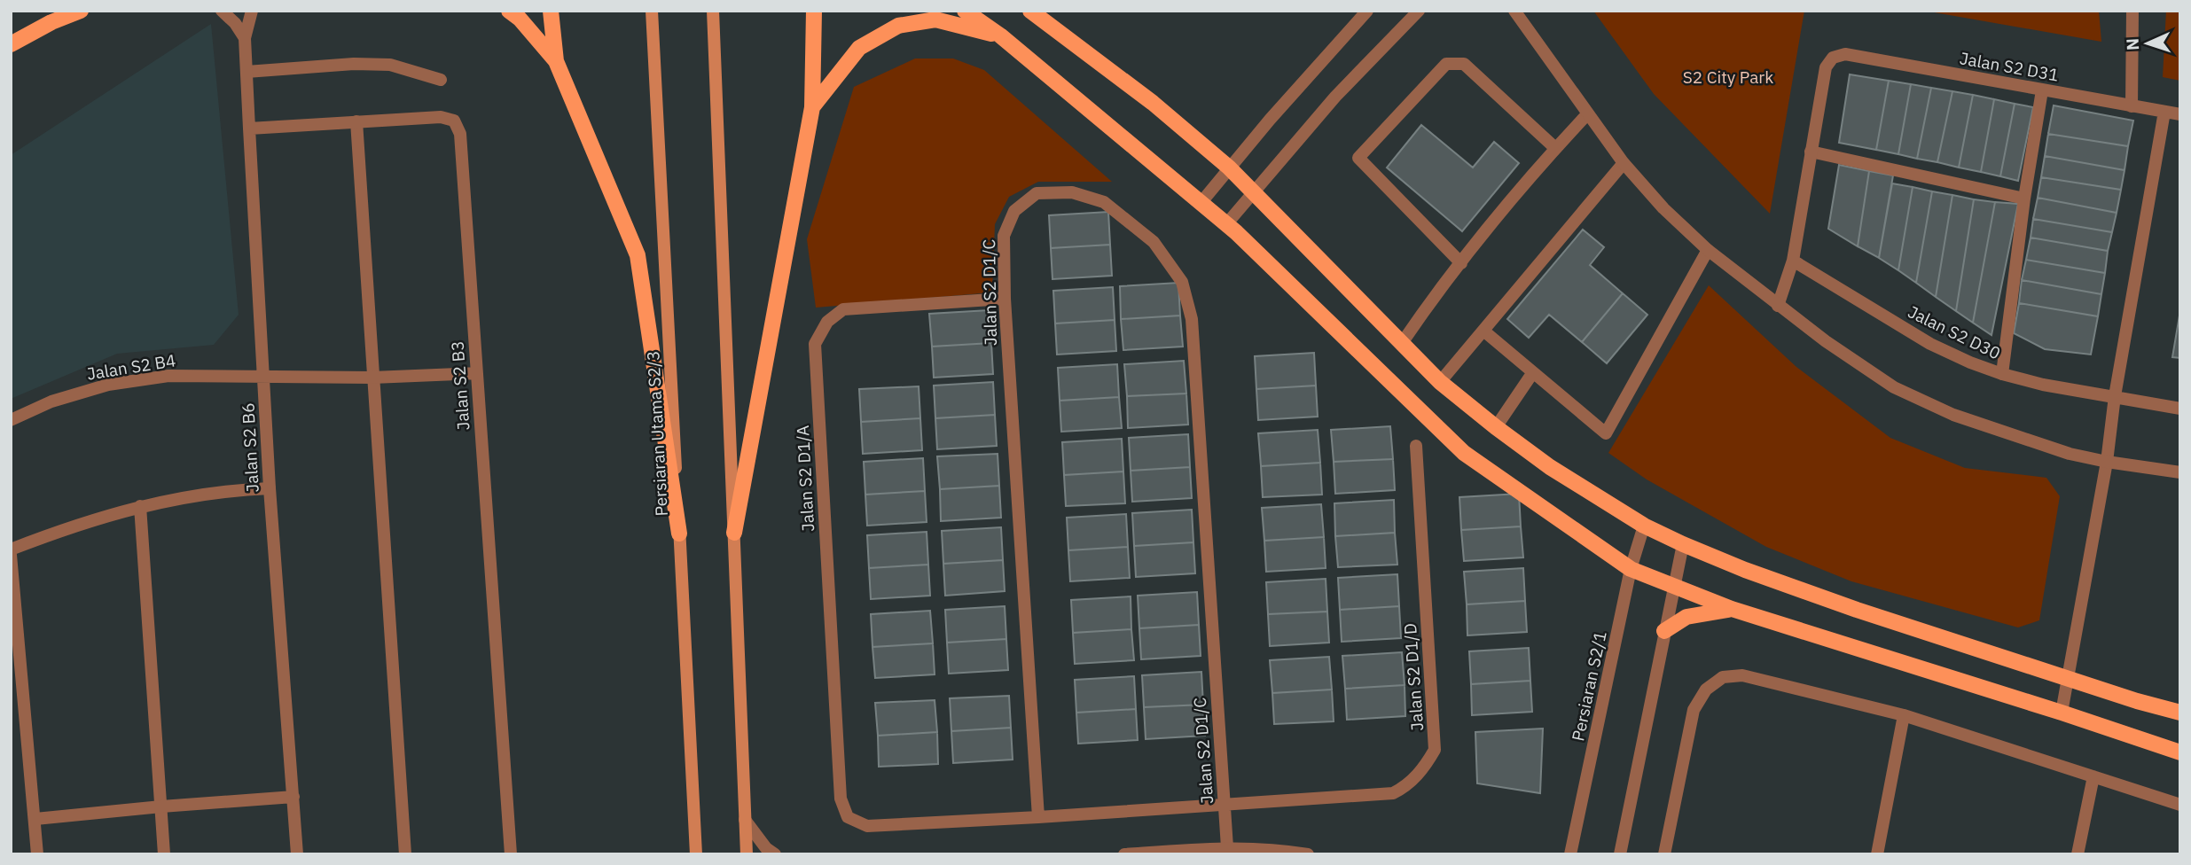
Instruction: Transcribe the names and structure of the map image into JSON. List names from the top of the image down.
{
  "streets": {
    "main road": ["Persiaran Utama S2/3"],
    "street": [
      "Jalan S2 D31",
      "Jalan S2 D1/C",
      "Jalan S2 D30",
      "Jalan S2 B4",
      "Jalan S2 B3",
      "Jalan S2 B6",
      "Jalan S2 D1/A",
      "Jalan S2 D1/D",
      "Persiaran S2/1"
    ]
  },
  "crossings": [
    ["Jalan S2 D1/C", "Jalan S2 D1/A"],
    ["Jalan S2 D1/C", "Jalan S2 D1/D"],
    ["Jalan S2 B4", "Jalan S2 B3"],
    ["Jalan S2 B4", "Jalan S2 B6"],
    ["Jalan S2 B3", "Jalan S2 B6"],
    ["Jalan S2 D1/A", "Jalan S2 D1/D"]
  ],
  "parks": ["S2 City Park"],
  "north": "left"
}
